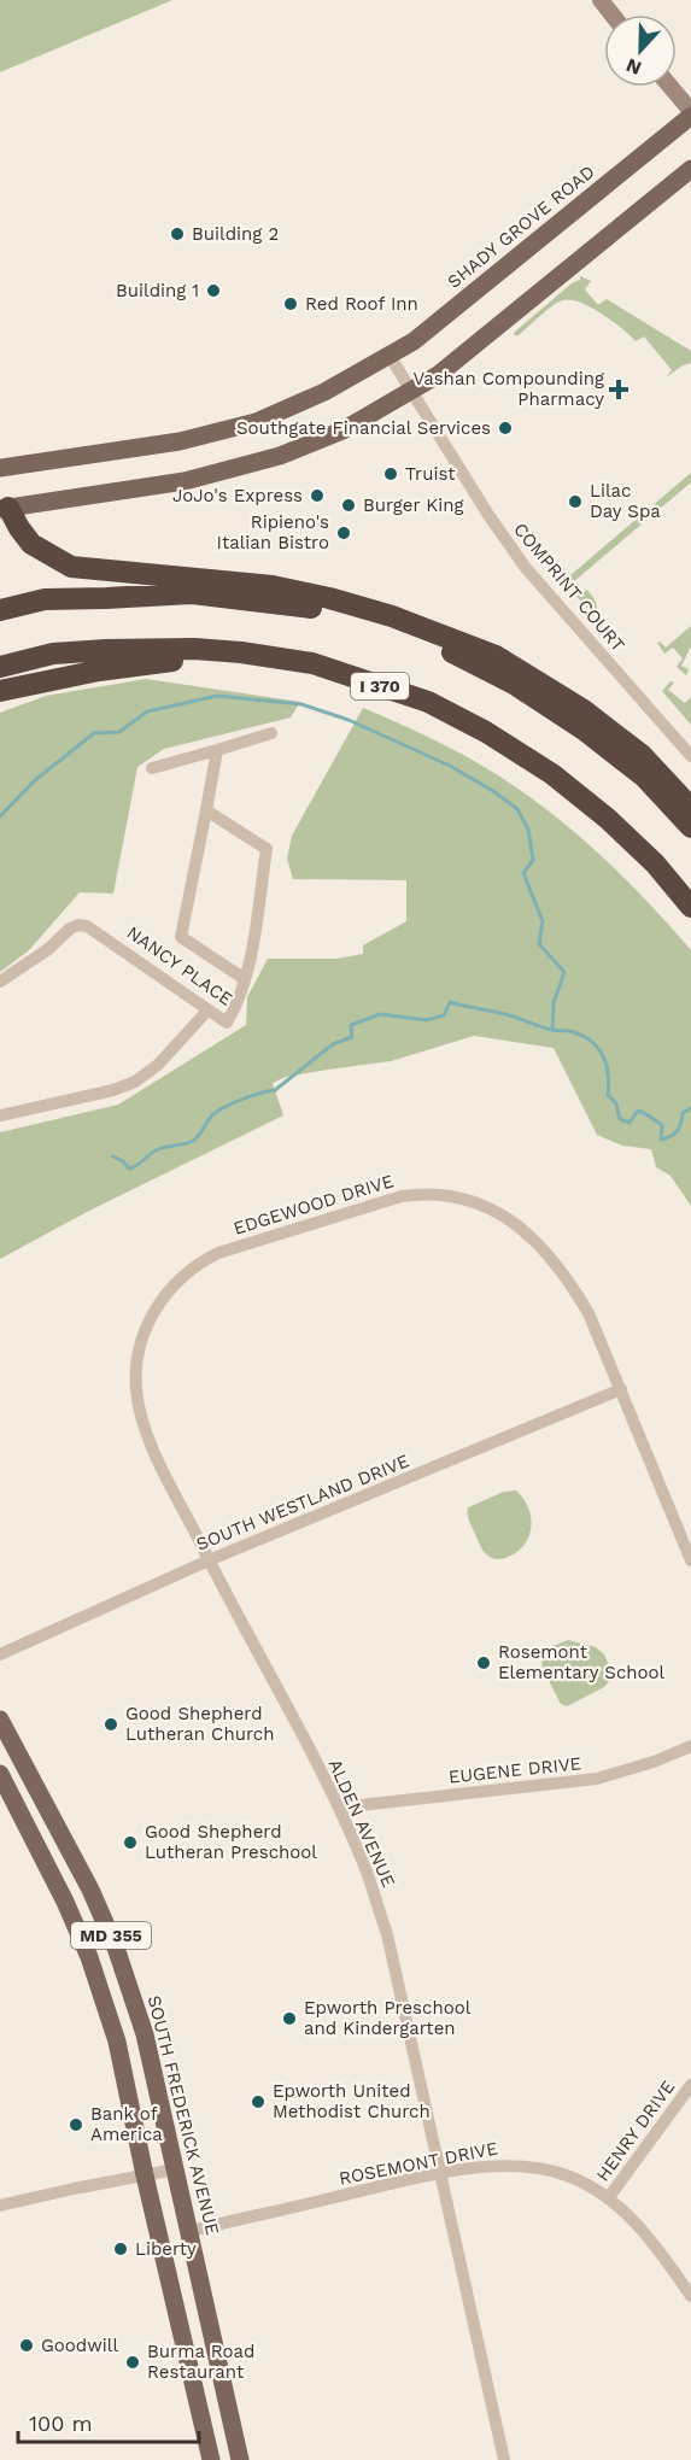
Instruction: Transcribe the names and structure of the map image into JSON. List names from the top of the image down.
{
  "streets": {
    "highway": ["I 370"],
    "main road": ["SHADY GROVE ROAD", "MD 355", "SOUTH FREDERICK AVENUE"],
    "street": [
      "COMPRINT COURT",
      "NANCY PLACE",
      "EDGEWOOD DRIVE",
      "SOUTH WESTLAND DRIVE",
      "EUGENE DRIVE",
      "ALDEN AVENUE",
      "HENRY DRIVE",
      "ROSEMONT DRIVE"
    ]
  },
  "crossings": [
    ["SHADY GROVE ROAD", "COMPRINT COURT"],
    ["EDGEWOOD DRIVE", "SOUTH WESTLAND DRIVE"],
    ["EDGEWOOD DRIVE", "ALDEN AVENUE"],
    ["SOUTH WESTLAND DRIVE", "ALDEN AVENUE"],
    ["EUGENE DRIVE", "ALDEN AVENUE"],
    ["ALDEN AVENUE", "ROSEMONT DRIVE"],
    ["SOUTH FREDERICK AVENUE", "ROSEMONT DRIVE"],
    ["HENRY DRIVE", "ROSEMONT DRIVE"]
  ],
  "places": {
    "other": [
      "Building 2",
      "Building 1",
      "Red Roof Inn",
      "Southgate Financial Services",
      "Truist",
      "JoJo's Express",
      "Lilac Day Spa",
      "Burger King",
      "Ripieno's Italian Bistro",
      "Rosemont Elementary School",
      "Good Shepherd Lutheran Church",
      "Good Shepherd Lutheran Preschool",
      "Epworth Preschool and Kindergarten",
      "Epworth United Methodist Church",
      "Bank of America",
      "Liberty",
      "Goodwill",
      "Burma Road Restaurant"
    ],
    "health": ["Vashan Compounding Pharmacy"]
  },
  "scale_bar": "100 m",
  "north": "bottom"
}
